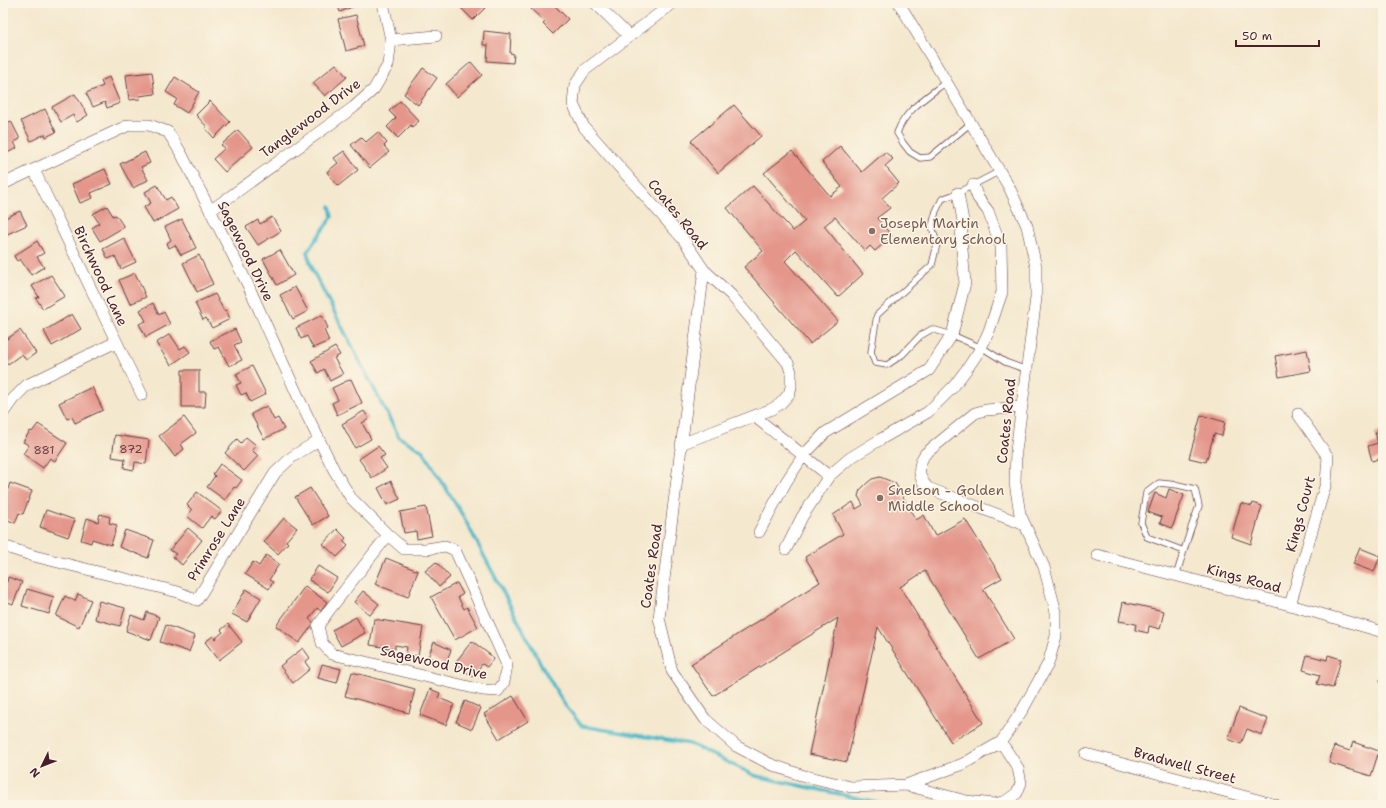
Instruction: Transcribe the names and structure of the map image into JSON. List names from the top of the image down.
{
  "streets": {
    "street": [
      "Tanglewood Drive",
      "Coates Road",
      "Sagewood Drive",
      "Birchwood Lane",
      "Kings Court",
      "Primrose Lane",
      "Kings Road",
      "Bradwell Street"
    ]
  },
  "crossings": [
    ["Tanglewood Drive", "Sagewood Drive"],
    ["Sagewood Drive", "Birchwood Lane"],
    ["Sagewood Drive", "Primrose Lane"],
    ["Kings Court", "Kings Road"]
  ],
  "places": ["Joseph Martin Elementary School", "Snelson - Golden Middle School"],
  "house_numbers": ["872", "881"],
  "scale_bar": "50 m",
  "north": "bottom left"
}
